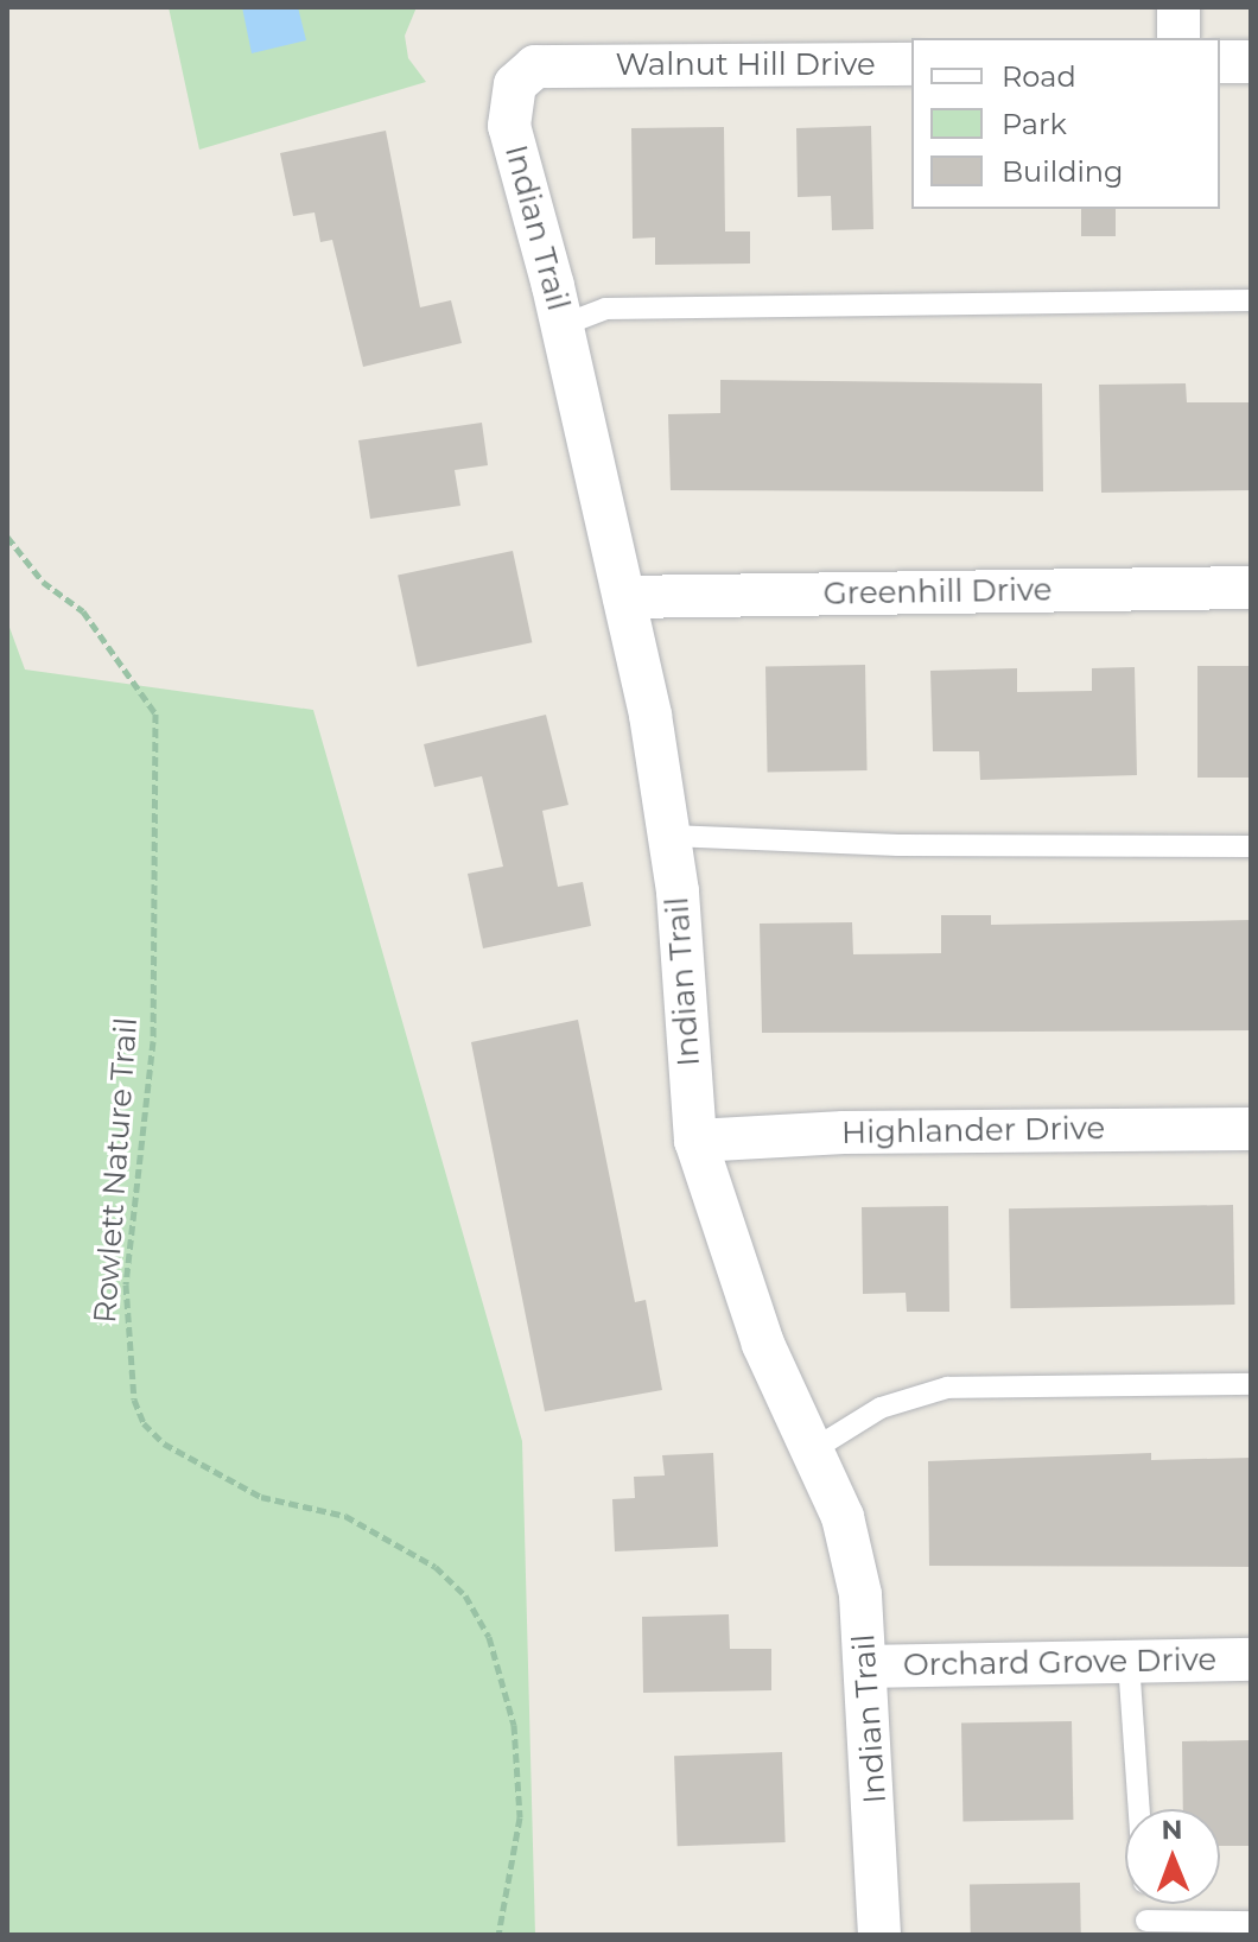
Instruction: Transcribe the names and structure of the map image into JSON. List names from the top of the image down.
{
  "streets": {
    "street": [
      "Walnut Hill Drive",
      "Indian Trail",
      "Greenhill Drive",
      "Highlander Drive",
      "Orchard Grove Drive"
    ],
    "path": ["Rowlett Nature Trail"]
  },
  "crossings": [
    ["Walnut Hill Drive", "Indian Trail"],
    ["Indian Trail", "Greenhill Drive"],
    ["Indian Trail", "Highlander Drive"],
    ["Indian Trail", "Orchard Grove Drive"]
  ],
  "legend": ["Road", "Park", "Building"],
  "north": "top"
}
